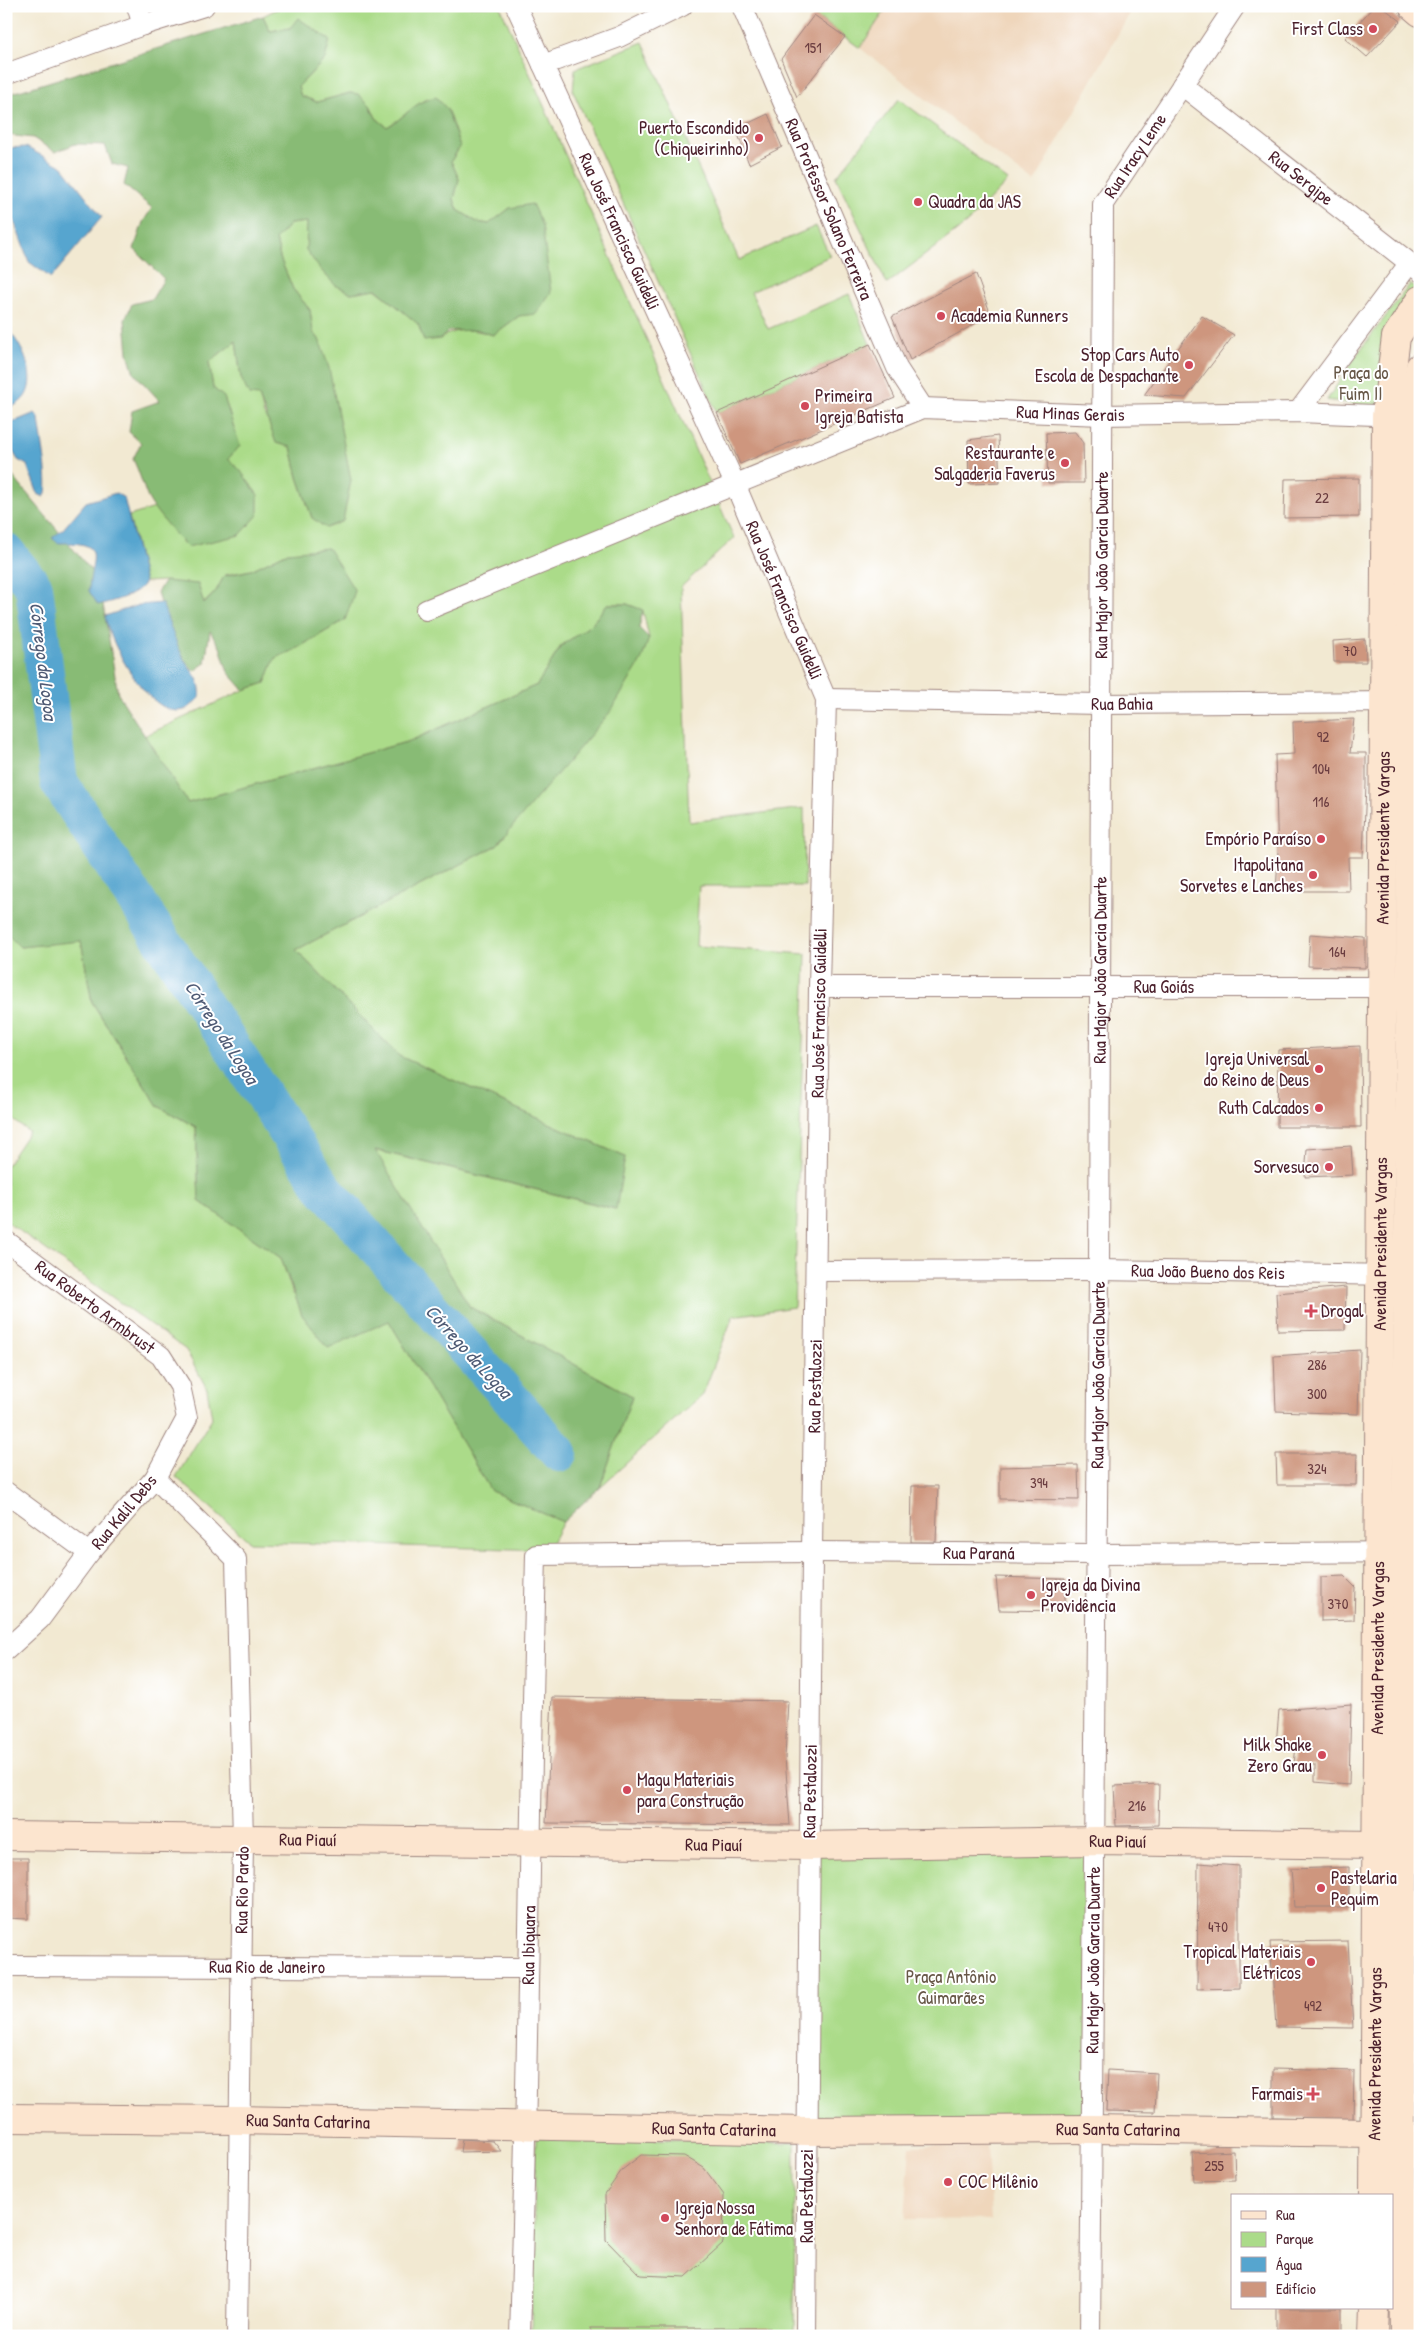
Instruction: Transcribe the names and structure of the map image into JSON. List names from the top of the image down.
{
  "streets": {
    "main road": ["Avenida Presidente Vargas", "Rua Piauí", "Rua Santa Catarina"],
    "street": [
      "Rua Iracy Leme",
      "Rua Sergipe",
      "Rua Professor Solano Ferreira",
      "Rua José Francisco Guidelli",
      "Rua Minas Gerais",
      "Rua Major João Garcia Duarte",
      "Rua Bahia",
      "Rua Goiás",
      "Rua João Bueno dos Reis",
      "Rua Roberto Armbrust",
      "Rua Pestalozzi",
      "Rua Kalil Debs",
      "Rua Paraná",
      "Rua Rio Pardo",
      "Rua Ibiquara",
      "Rua Rio de Janeiro"
    ]
  },
  "crossings": [
    ["Rua Iracy Leme", "Rua Sergipe"],
    ["Rua Iracy Leme", "Rua Minas Gerais"],
    ["Rua Iracy Leme", "Rua Major João Garcia Duarte"],
    ["Rua Professor Solano Ferreira", "Rua Minas Gerais"],
    ["Rua José Francisco Guidelli", "Rua Minas Gerais"],
    ["Rua José Francisco Guidelli", "Rua Bahia"],
    ["Rua José Francisco Guidelli", "Rua Goiás"],
    ["Rua José Francisco Guidelli", "Rua Pestalozzi"],
    ["Rua Minas Gerais", "Rua Major João Garcia Duarte"],
    ["Rua Minas Gerais", "Avenida Presidente Vargas"],
    ["Rua Major João Garcia Duarte", "Rua Bahia"],
    ["Rua Major João Garcia Duarte", "Rua Goiás"],
    ["Rua Major João Garcia Duarte", "Rua João Bueno dos Reis"],
    ["Rua Major João Garcia Duarte", "Rua Paraná"],
    ["Rua Major João Garcia Duarte", "Rua Piauí"],
    ["Rua Major João Garcia Duarte", "Rua Santa Catarina"],
    ["Rua Bahia", "Avenida Presidente Vargas"],
    ["Avenida Presidente Vargas", "Rua Goiás"],
    ["Avenida Presidente Vargas", "Rua João Bueno dos Reis"],
    ["Avenida Presidente Vargas", "Rua Paraná"],
    ["Avenida Presidente Vargas", "Rua Piauí"],
    ["Avenida Presidente Vargas", "Rua Santa Catarina"],
    ["Rua João Bueno dos Reis", "Rua Pestalozzi"],
    ["Rua Roberto Armbrust", "Rua Kalil Debs"],
    ["Rua Pestalozzi", "Rua Paraná"],
    ["Rua Pestalozzi", "Rua Piauí"],
    ["Rua Pestalozzi", "Rua Santa Catarina"],
    ["Rua Kalil Debs", "Rua Rio Pardo"],
    ["Rua Paraná", "Rua Ibiquara"],
    ["Rua Piauí", "Rua Rio Pardo"],
    ["Rua Piauí", "Rua Ibiquara"],
    ["Rua Rio Pardo", "Rua Rio de Janeiro"],
    ["Rua Rio Pardo", "Rua Santa Catarina"],
    ["Rua Ibiquara", "Rua Rio de Janeiro"],
    ["Rua Ibiquara", "Rua Santa Catarina"]
  ],
  "water": ["Córrego da Logoa"],
  "parks": ["Praça do Fuim II", "Praça Antônio Guimarães"],
  "places": {
    "other": [
      "First Class",
      "Puerto Escondido (Chiqueirinho)",
      "Quadra da JAS",
      "Academia Runners",
      "Stop Cars Auto Escola de Despachante",
      "Primeira Igreja Batista",
      "Restaurante e Salgaderia Faverus",
      "Empório Paraíso",
      "Itapolitana Sorvetes e Lanches",
      "Igreja Universal do Reino de Deus",
      "Ruth Calcados",
      "Sorvesuco",
      "Igreja da Divina Providência",
      "Milk Shake Zero Grau",
      "Magu Materiais para Construção",
      "Pastelaria Pequim",
      "Tropical Materiais Elétricos",
      "COC Milênio",
      "Igreja Nossa Senhora de Fátima"
    ],
    "health": ["Drogal", "Farmais"]
  },
  "house_numbers": [
    "151",
    "22",
    "70",
    "92",
    "104",
    "116",
    "164",
    "286",
    "300",
    "324",
    "394",
    "370",
    "216",
    "470",
    "492",
    "255"
  ],
  "legend": [
    "Rua",
    "Parque",
    "Água",
    "Edifício"
  ]
}
